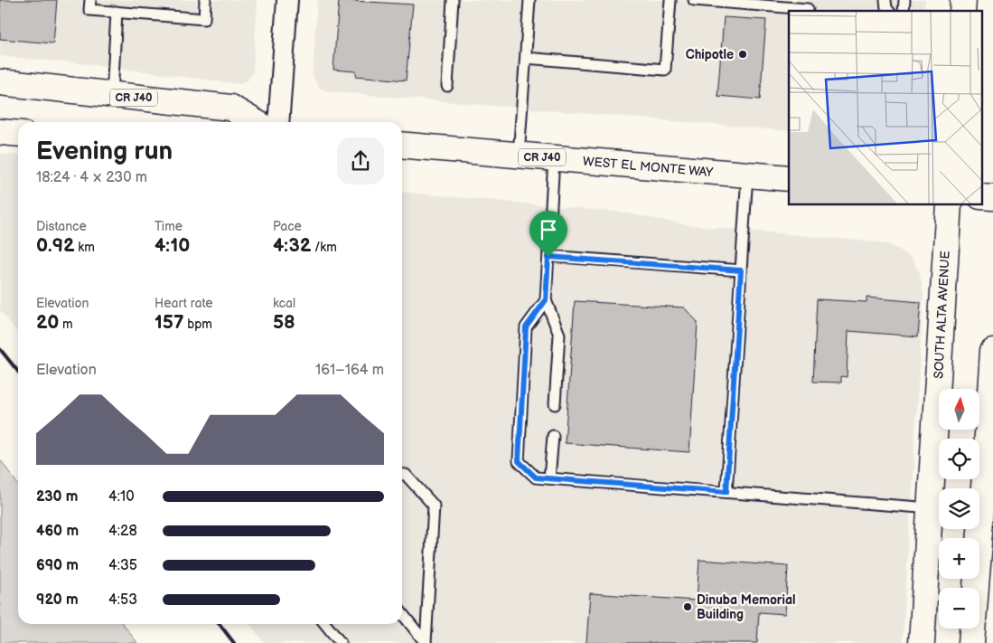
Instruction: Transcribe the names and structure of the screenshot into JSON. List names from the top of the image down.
{
  "streets": {
    "main road": ["CR J40", "WEST EL MONTE WAY", "SOUTH ALTA AVENUE"]
  },
  "places": ["Chipotle", "Dinuba Memorial Building"],
  "north": "top",
  "page": {
    "heading": ["Evening run", "18:24 · 4 × 230 m"],
    "stats": [
      ["Distance", "0.92 km"],
      ["Time", "4:10"],
      ["Pace", "4:32 /km"],
      ["Elevation", "20 m"],
      ["Heart rate", "157 bpm"],
      ["kcal", "58"]
    ],
    "chart": ["Elevation", "161–164 m"],
    "map_buttons": ["+", "−"],
    "list": [
      {
        "name": "230 m",
        "note": "4:10"
      },
      {
        "name": "460 m",
        "note": "4:28"
      },
      {
        "name": "690 m",
        "note": "4:35"
      },
      {
        "name": "920 m",
        "note": "4:53"
      }
    ]
  }
}
